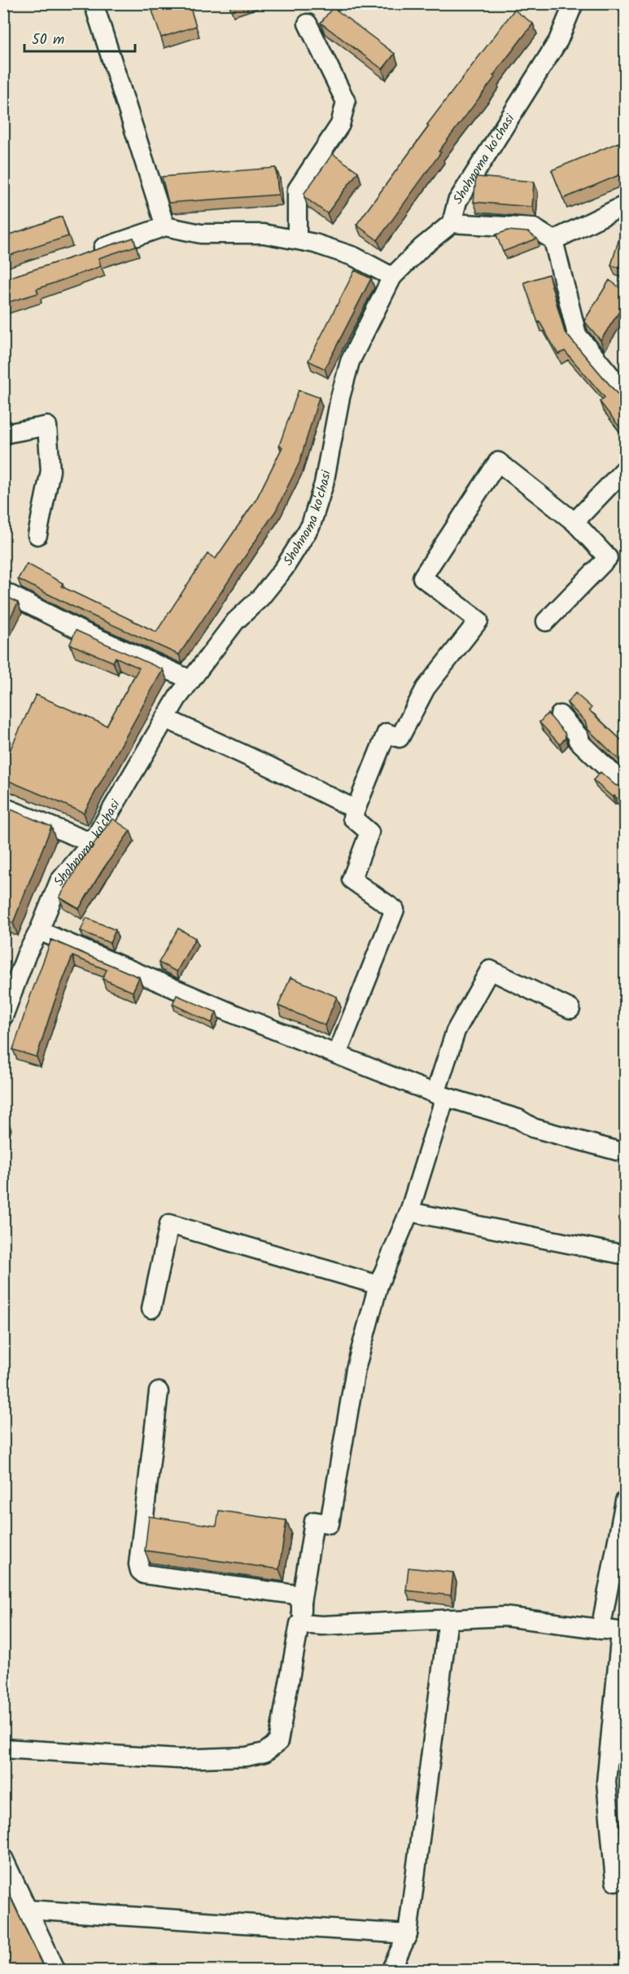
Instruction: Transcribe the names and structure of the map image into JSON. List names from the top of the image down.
{
  "streets": {
    "street": ["Shohnoma ko'chasi"]
  },
  "scale_bar": "50 m"
}
